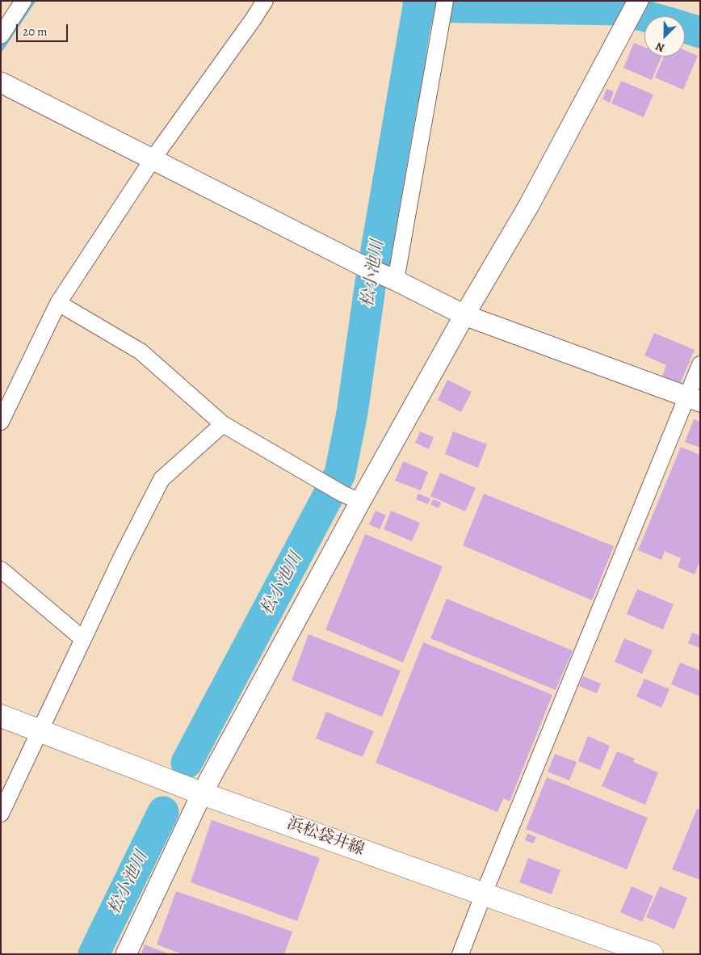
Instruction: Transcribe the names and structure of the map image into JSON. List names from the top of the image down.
{
  "streets": {
    "main road": ["浜松袋井線"]
  },
  "water": ["松小池川"],
  "scale_bar": "20 m",
  "north": "bottom left"
}
